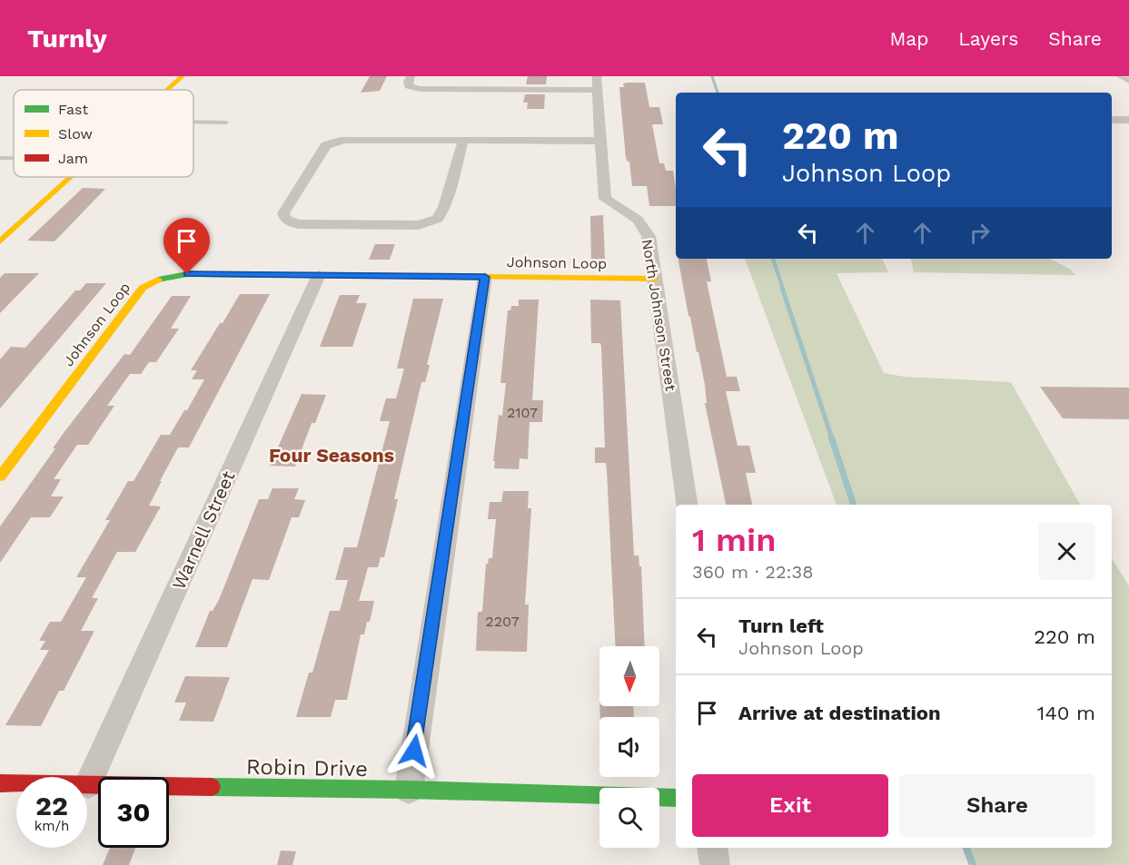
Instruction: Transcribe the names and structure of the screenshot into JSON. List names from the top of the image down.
{
  "streets": {
    "street": [
      "Johnson Loop",
      "North Johnson Street",
      "Warnell Street",
      "Robin Drive"
    ]
  },
  "crossings": [
    ["Johnson Loop", "North Johnson Street"],
    ["Johnson Loop", "Warnell Street"],
    ["Warnell Street", "Robin Drive"]
  ],
  "districts": ["Four Seasons"],
  "house_numbers": ["2107", "2207"],
  "legend": ["Fast", "Slow", "Jam"],
  "north": "bottom",
  "page": {
    "header": "Turnly",
    "nav": ["Map", "Layers", "Share"],
    "turn": ["220 m", "Johnson Loop"],
    "heading": ["1 min", "360 m · 22:38"],
    "list": [
      {
        "name": "Turn left",
        "note": "Johnson Loop",
        "value": "220 m"
      },
      {
        "name": "Arrive at destination",
        "value": "140 m"
      }
    ],
    "buttons": ["Exit", "Share"],
    "speed": "22 km/h",
    "limit": "30"
  }
}
